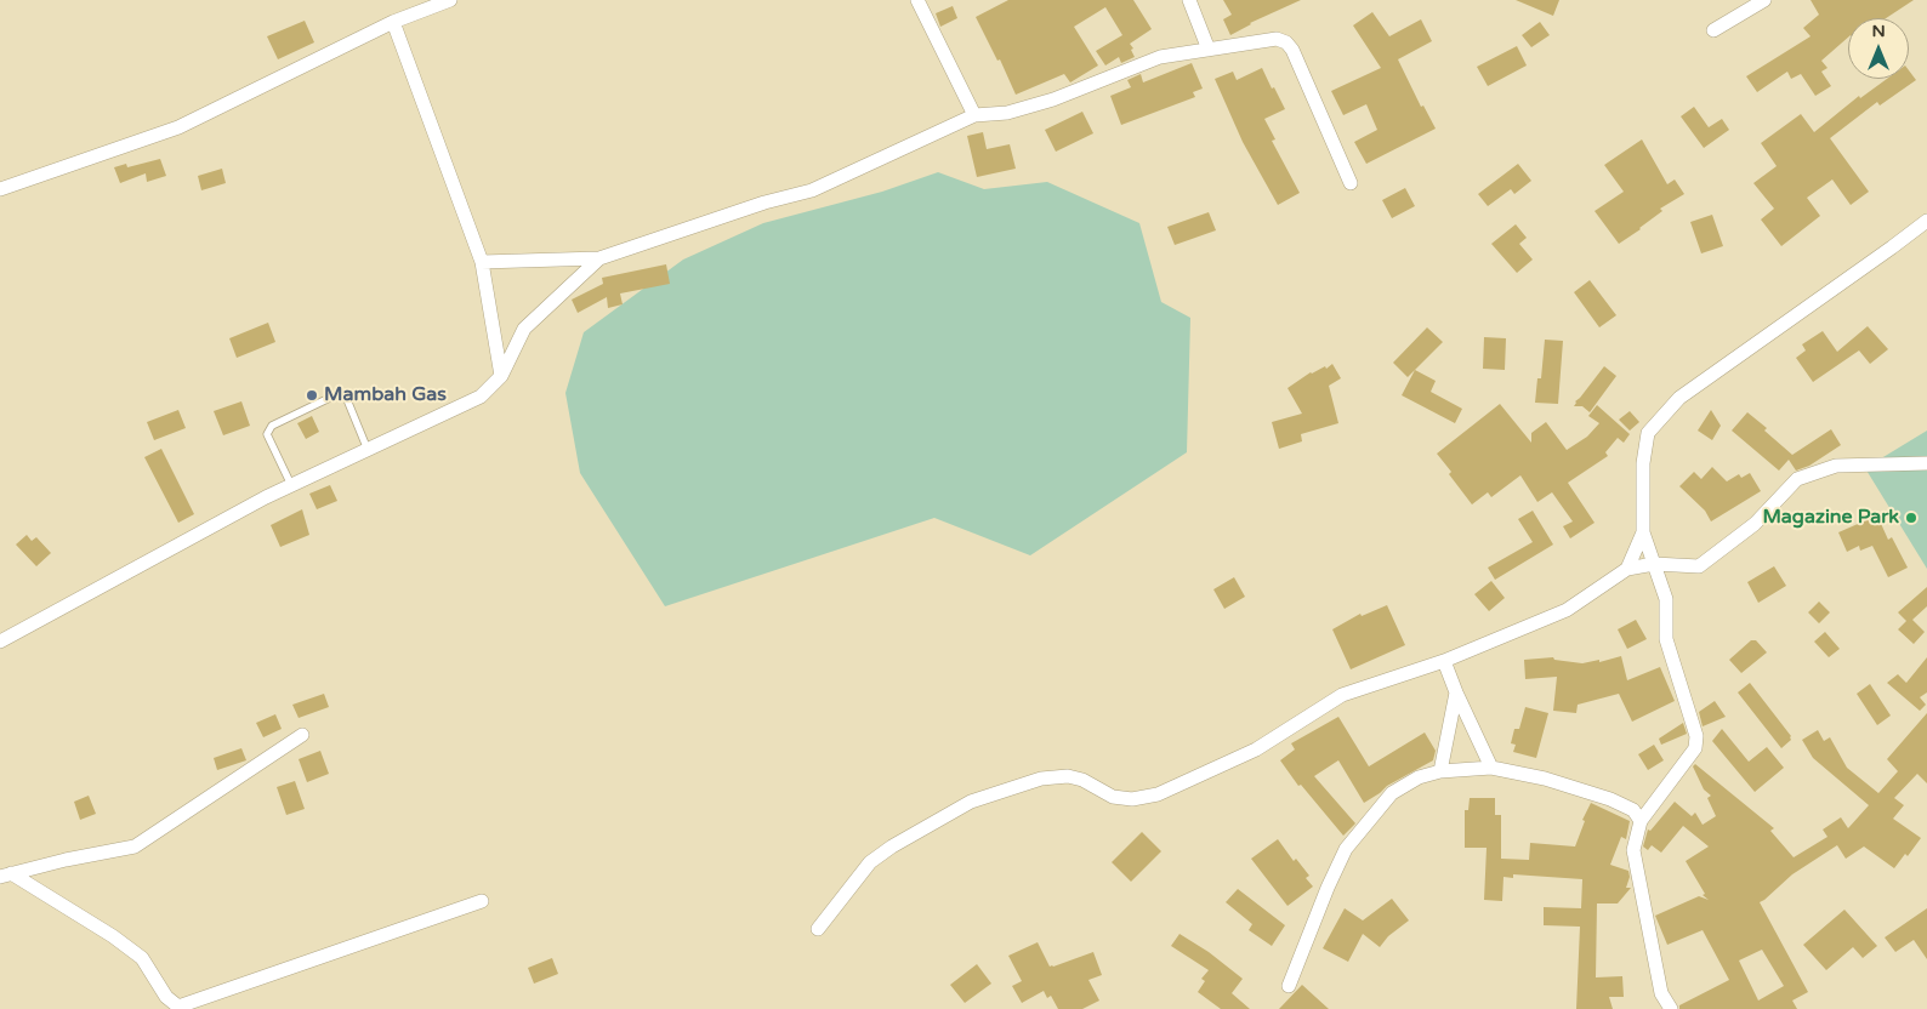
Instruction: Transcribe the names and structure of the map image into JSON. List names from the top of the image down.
{
  "places": ["Mambah Gas", "Magazine Park"],
  "north": "top"
}
